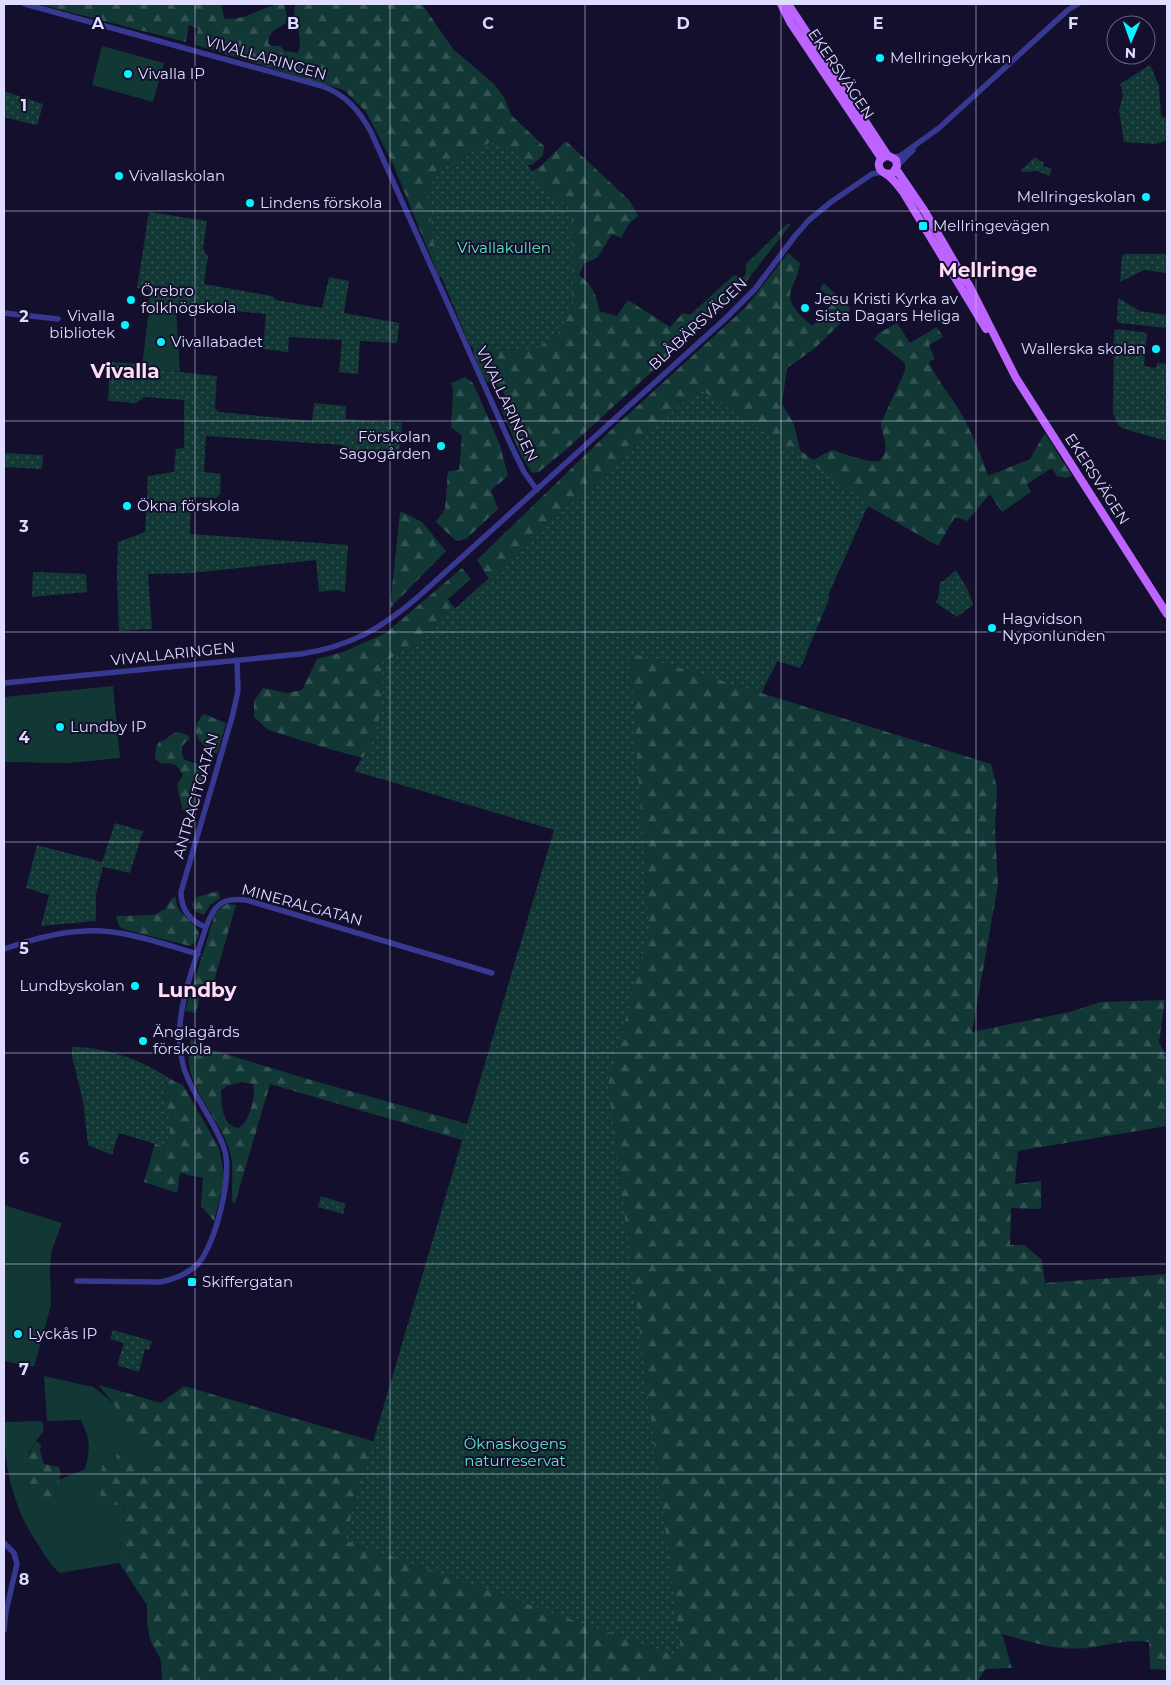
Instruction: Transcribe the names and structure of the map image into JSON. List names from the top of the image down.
{
  "streets": {
    "main road": ["EKERSVÄGEN"],
    "street": [
      "VIVALLARINGEN",
      "BLÅBÄRSVÄGEN",
      "ANTRACITGATAN",
      "MINERALGATAN"
    ]
  },
  "crossings": [
    ["VIVALLARINGEN", "BLÅBÄRSVÄGEN"],
    ["VIVALLARINGEN", "ANTRACITGATAN"],
    ["EKERSVÄGEN", "BLÅBÄRSVÄGEN"],
    ["ANTRACITGATAN", "MINERALGATAN"]
  ],
  "districts": ["Mellringe", "Vivalla", "Lundby"],
  "parks": ["Vivallakullen", "Öknaskogens naturreservat"],
  "places": {
    "other": [
      "Mellringekyrkan",
      "Vivalla IP",
      "Vivallaskolan",
      "Mellringeskolan",
      "Lindens förskola",
      "Örebro folkhögskola",
      "Jesu Kristi Kyrka av Sista Dagars Heliga",
      "Vivalla bibliotek",
      "Vivallabadet",
      "Wallerska skolan",
      "Förskolan Sagogården",
      "Ökna förskola",
      "Hagvidson Nyponlunden",
      "Lundby IP",
      "Lundbyskolan",
      "Änglagårds förskola",
      "Lyckås IP"
    ],
    "transit": ["Mellringevägen", "Skiffergatan"]
  },
  "north": "bottom",
  "grid": {
    "columns": [
      "A",
      "B",
      "C",
      "D",
      "E",
      "F"
    ],
    "rows": [
      "1",
      "2",
      "3",
      "4",
      "5",
      "6",
      "7",
      "8"
    ]
  }
}
